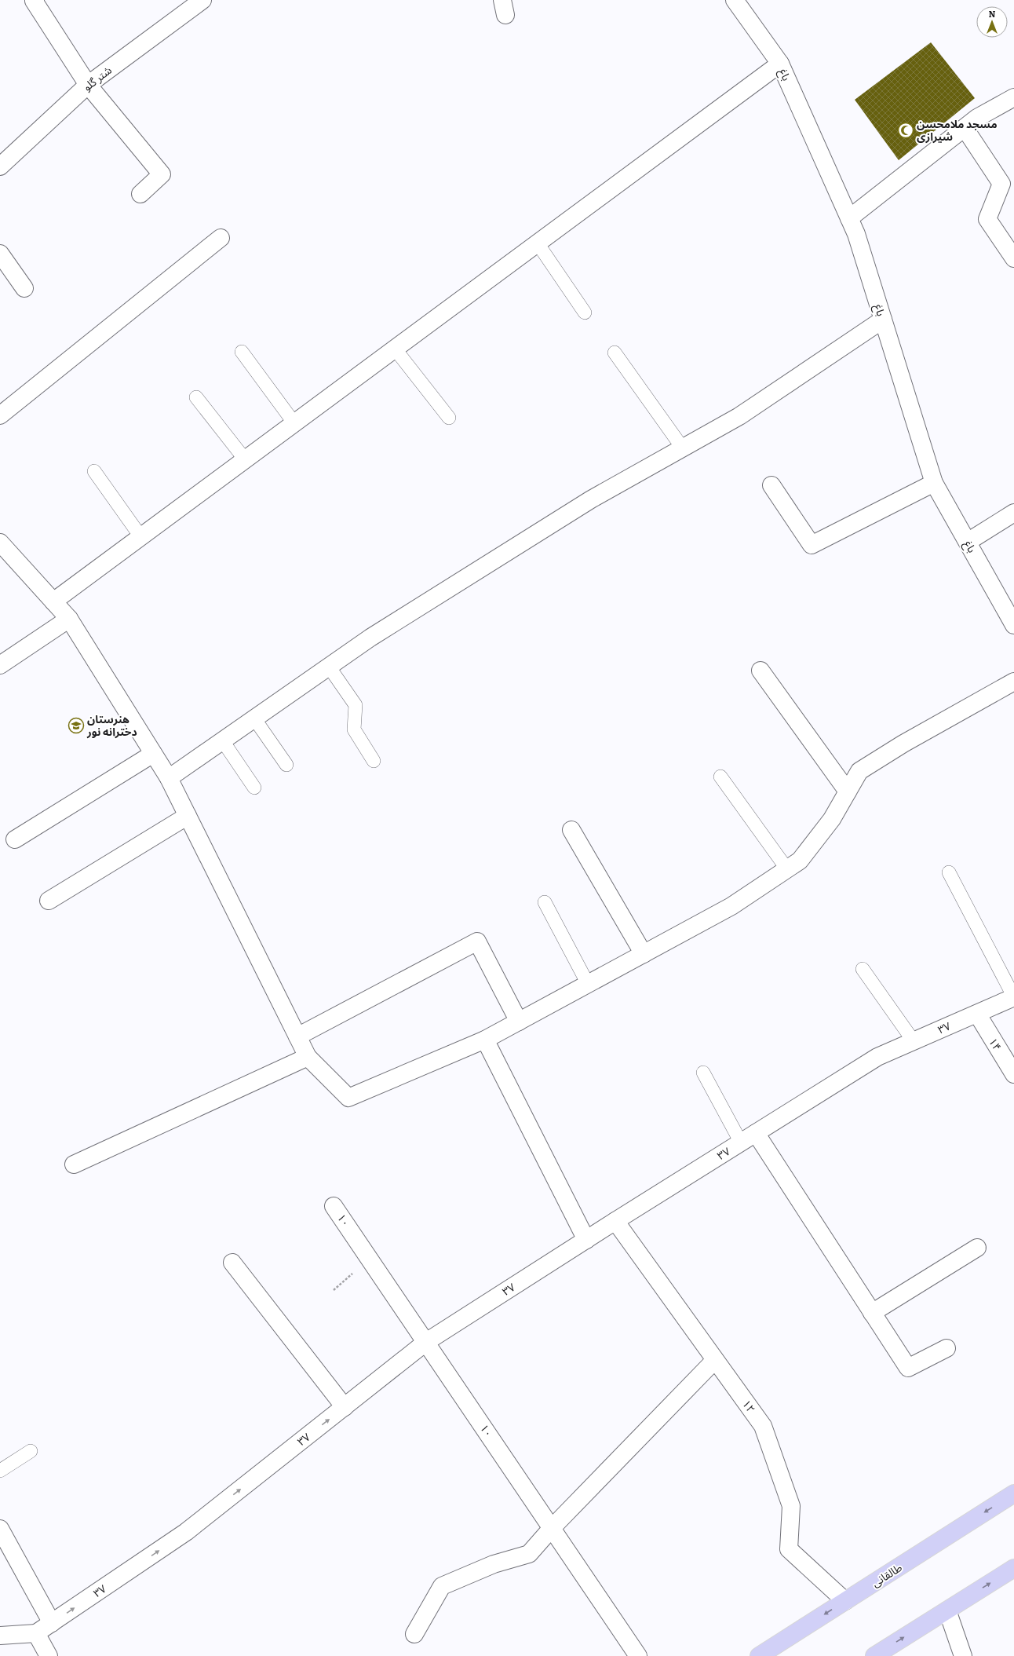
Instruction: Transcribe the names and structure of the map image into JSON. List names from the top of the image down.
{
  "streets": {
    "main road": ["طالقانی"],
    "street": [
      "باغ",
      "شتر گلو",
      "۳۷",
      "۱۴",
      "۱۰",
      "۱۲"
    ]
  },
  "crossings": [
    ["۳۷", "۱۴"],
    ["۳۷", "۱۰"],
    ["۳۷", "۱۲"],
    ["۱۲", "طالقانی"]
  ],
  "places": {
    "mosque": ["مسجد ملامحسن شیرازی"],
    "school or university": ["هنرستان دخترانه نور"]
  },
  "north": "top"
}
